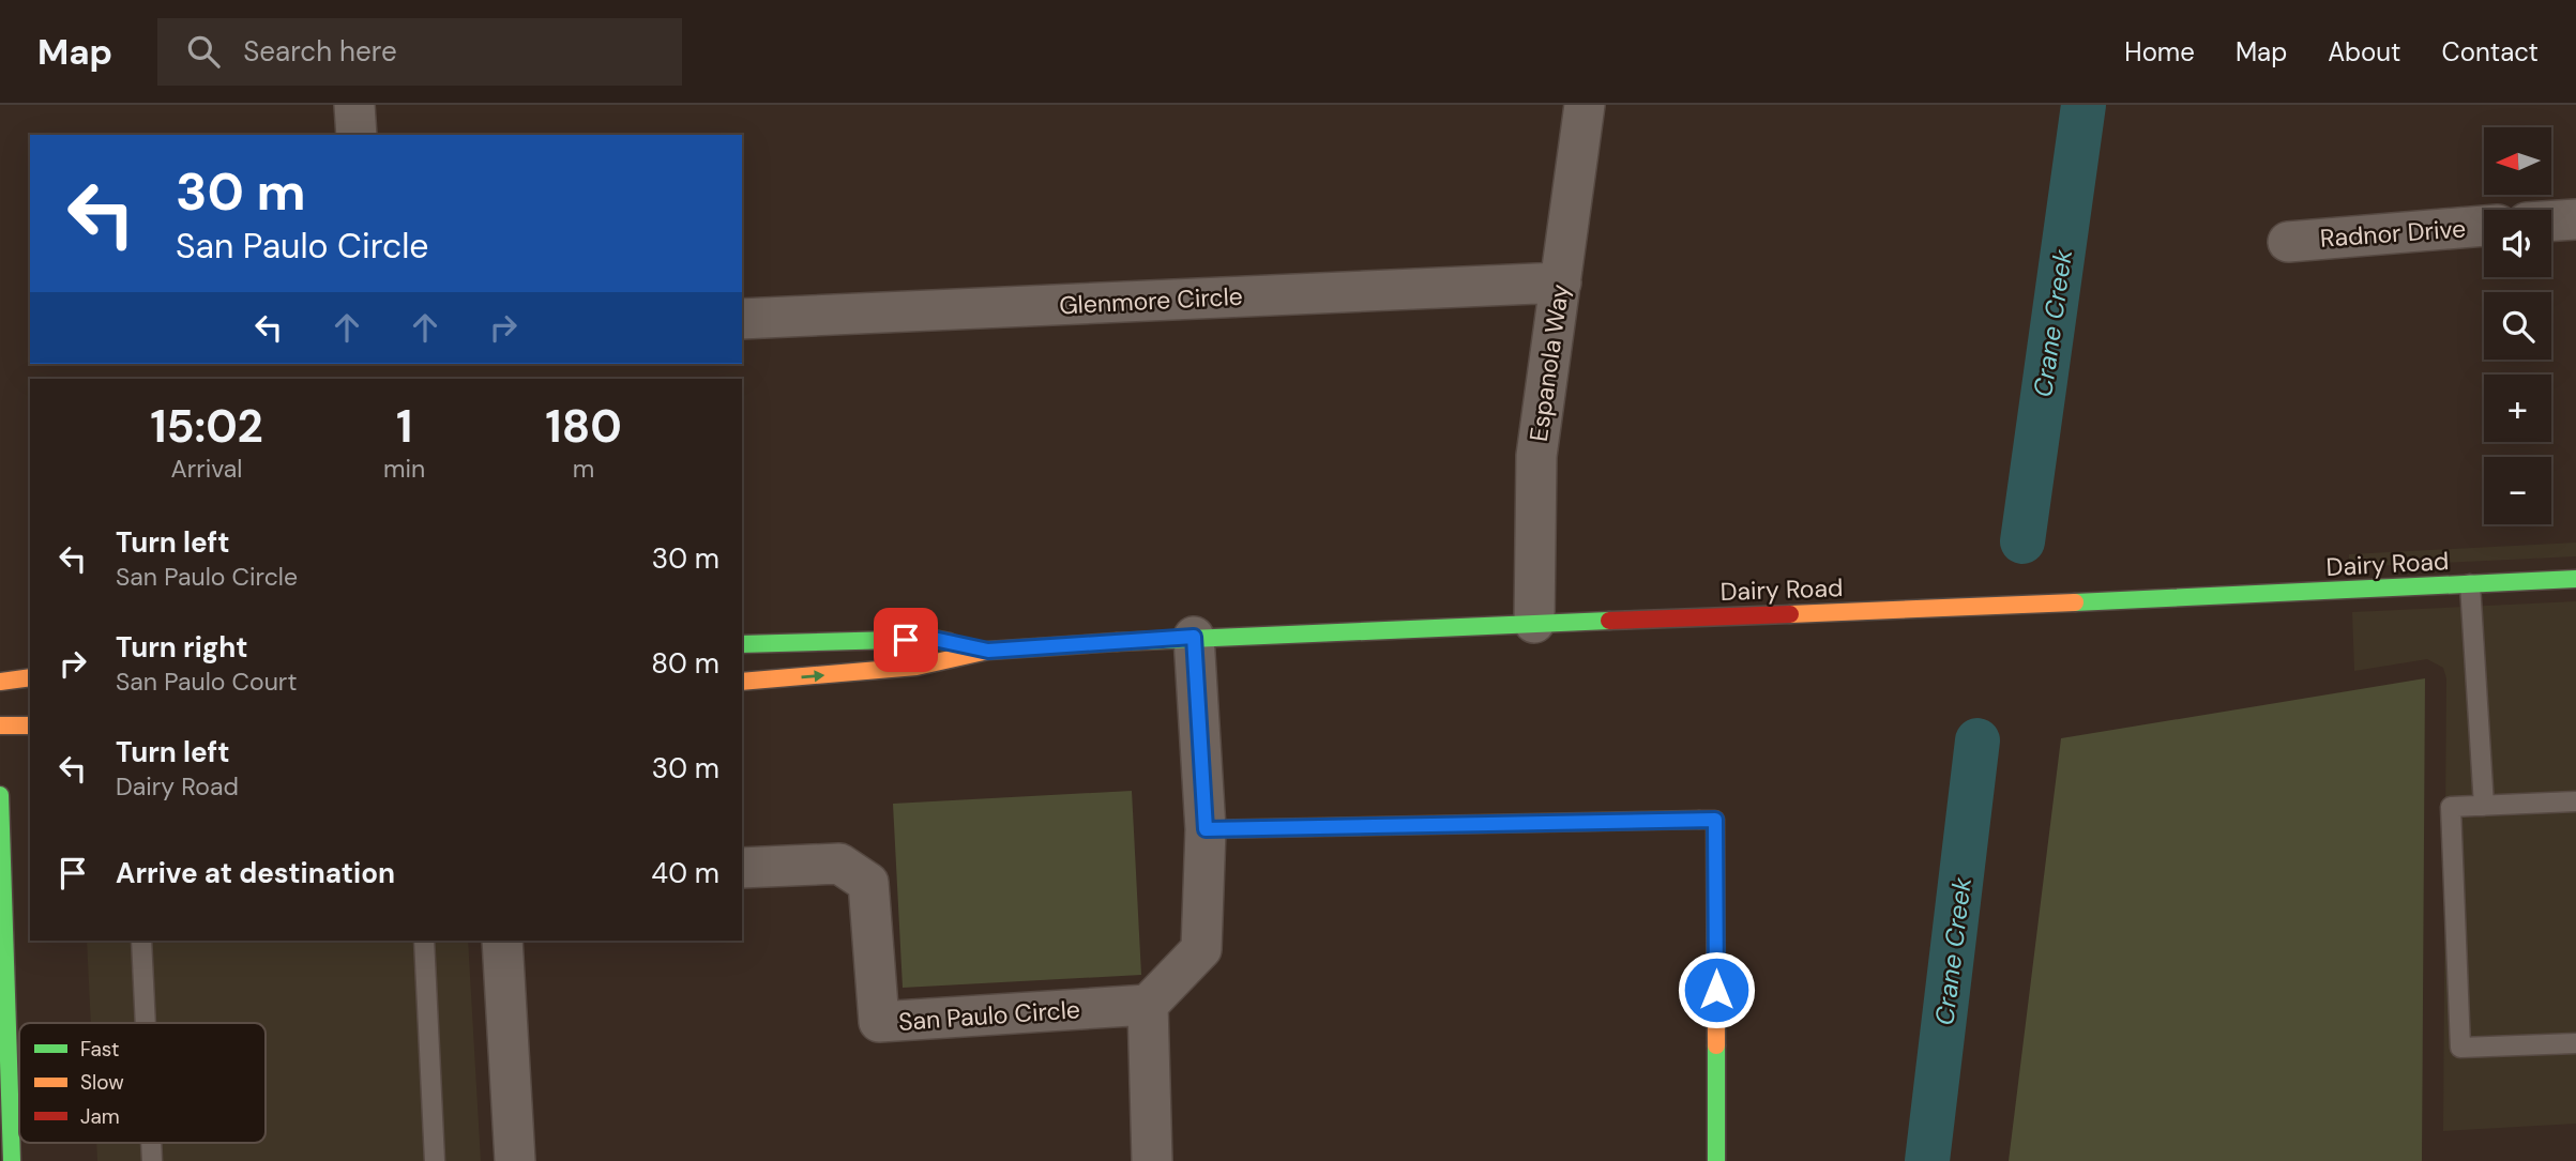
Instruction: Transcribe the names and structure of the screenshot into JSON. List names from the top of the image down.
{
  "streets": {
    "street": [
      "Radnor Drive",
      "Glenmore Circle",
      "Espanola Way",
      "Dairy Road",
      "San Paulo Circle"
    ]
  },
  "crossings": [
    ["Glenmore Circle", "Espanola Way"],
    ["Espanola Way", "Dairy Road"]
  ],
  "water": ["Crane Creek"],
  "legend": ["Fast", "Slow", "Jam"],
  "north": "left",
  "page": {
    "header": "Map",
    "search": "Search here",
    "nav": [
      "Home",
      "Map",
      "About",
      "Contact"
    ],
    "map_buttons": ["+", "−"],
    "turn": ["30 m", "San Paulo Circle"],
    "eta": [
      "15:02",
      "Arrival",
      "1",
      "min",
      "180",
      "m"
    ],
    "list": [
      {
        "name": "Turn left",
        "note": "San Paulo Circle",
        "value": "30 m"
      },
      {
        "name": "Turn right",
        "note": "San Paulo Court",
        "value": "80 m"
      },
      {
        "name": "Turn left",
        "note": "Dairy Road",
        "value": "30 m"
      },
      {
        "name": "Arrive at destination",
        "value": "40 m"
      }
    ]
  }
}
